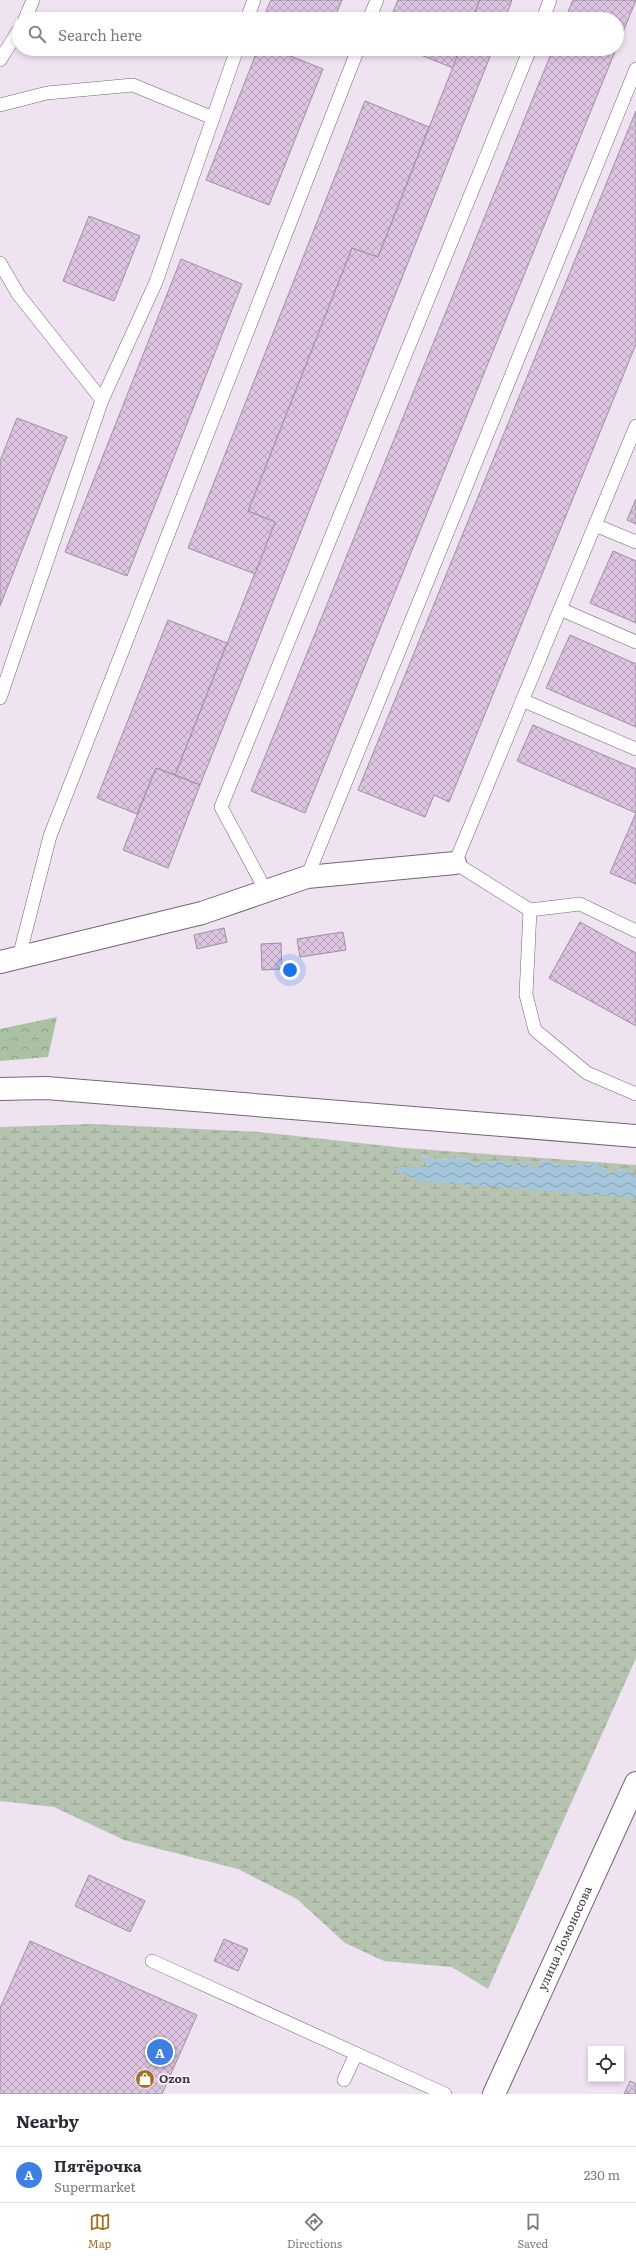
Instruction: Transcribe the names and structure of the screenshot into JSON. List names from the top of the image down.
{
  "streets": {
    "street": ["улица Ломоносова"]
  },
  "places": {
    "shop": ["Ozon"]
  },
  "page": {
    "search": "Search here",
    "pins": "A",
    "heading": "Nearby",
    "list": [
      {
        "mark": "A",
        "name": "Пятёрочка",
        "note": "Supermarket",
        "value": "230 m"
      }
    ],
    "nav": ["Map", "Directions", "Saved"]
  }
}
